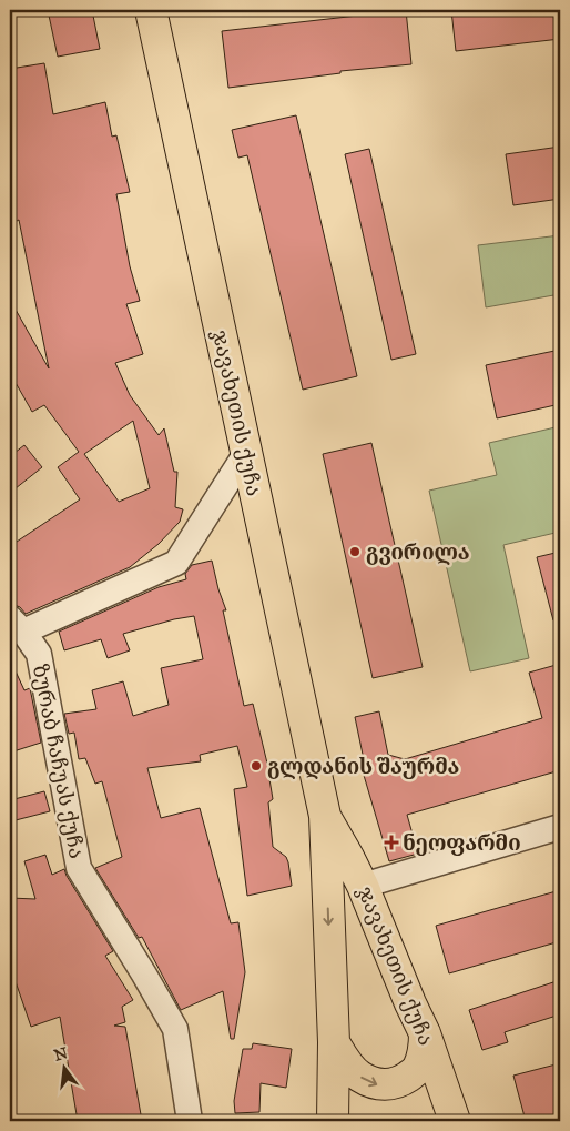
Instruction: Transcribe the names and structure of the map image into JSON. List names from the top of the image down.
{
  "streets": {
    "main road": ["ჯავახეთის ქუჩა"],
    "street": ["ზურაბ ჩაჩუას ქუჩა"]
  },
  "places": {
    "other": ["გვირილა", "გლდანის შაურმა"],
    "health": ["ნეოფარმი"]
  },
  "north": "top"
}
